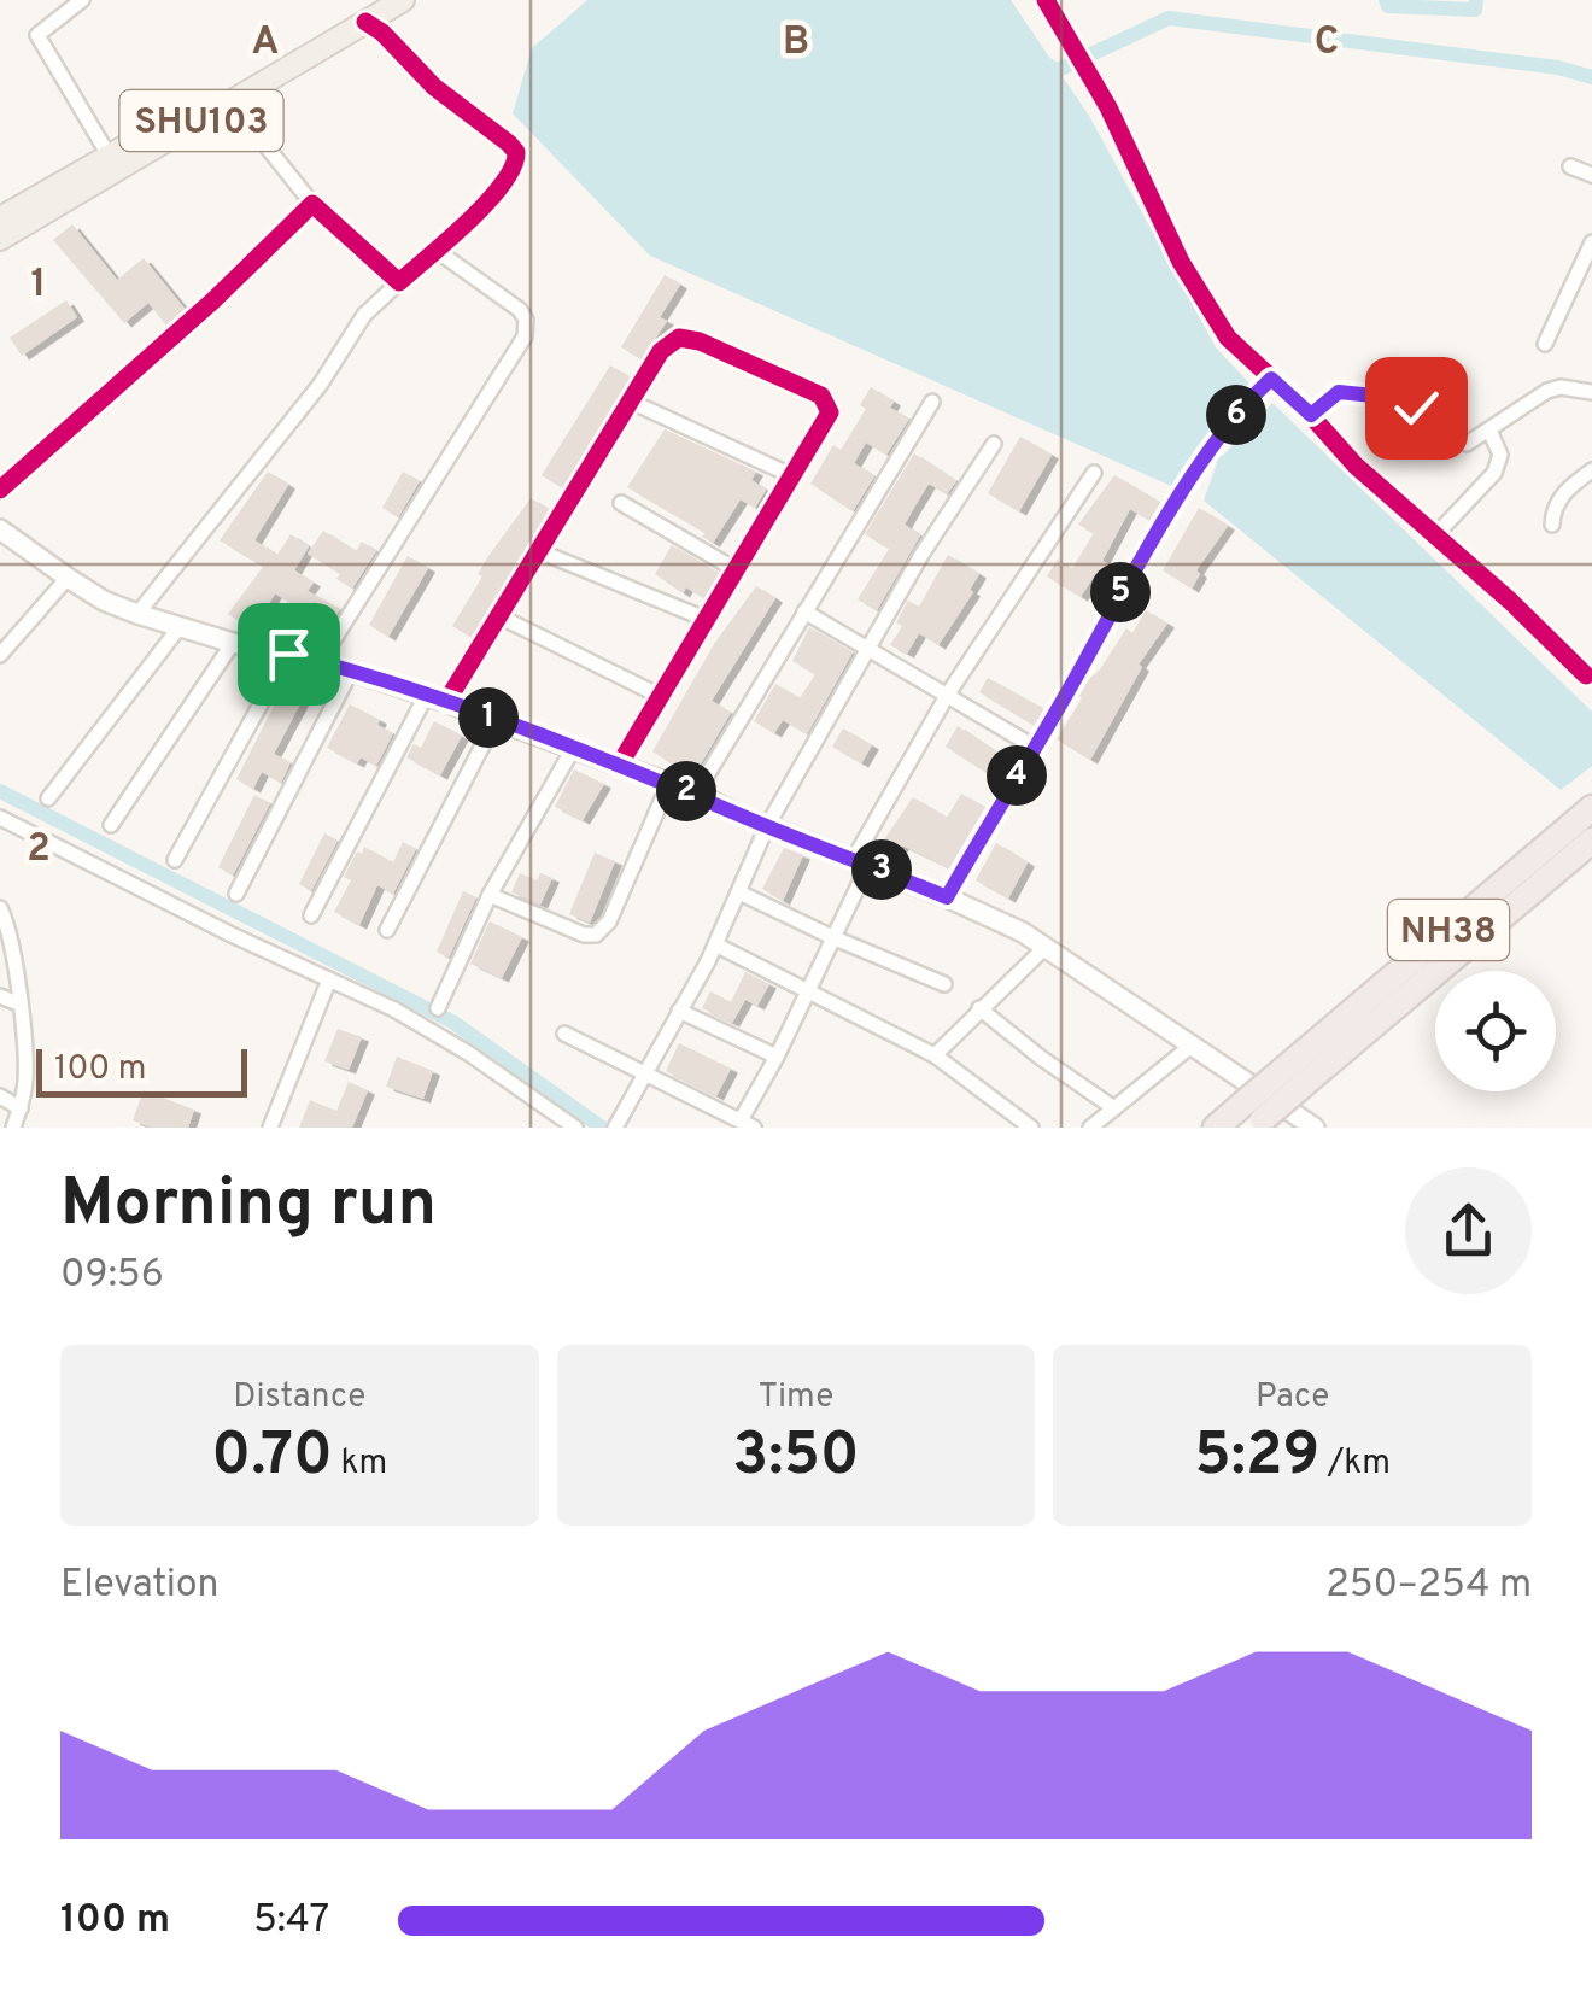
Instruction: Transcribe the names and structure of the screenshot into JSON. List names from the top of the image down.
{
  "streets": {
    "highway": ["NH38"],
    "main road": ["SHU103"]
  },
  "scale_bar": "100 m",
  "page": {
    "pins": [
      "6",
      "5",
      "1",
      "4",
      "2",
      "3"
    ],
    "scale": "100 m",
    "heading": ["Morning run", "09:56"],
    "stats": [
      ["Distance", "0.70 km"],
      ["Time", "3:50"],
      ["Pace", "5:29 /km"]
    ],
    "chart": ["Elevation", "250–254 m"],
    "list": [
      {
        "name": "100 m",
        "note": "5:47"
      }
    ]
  },
  "grid": {
    "columns": ["A", "B", "C"],
    "rows": ["1", "2"]
  }
}
